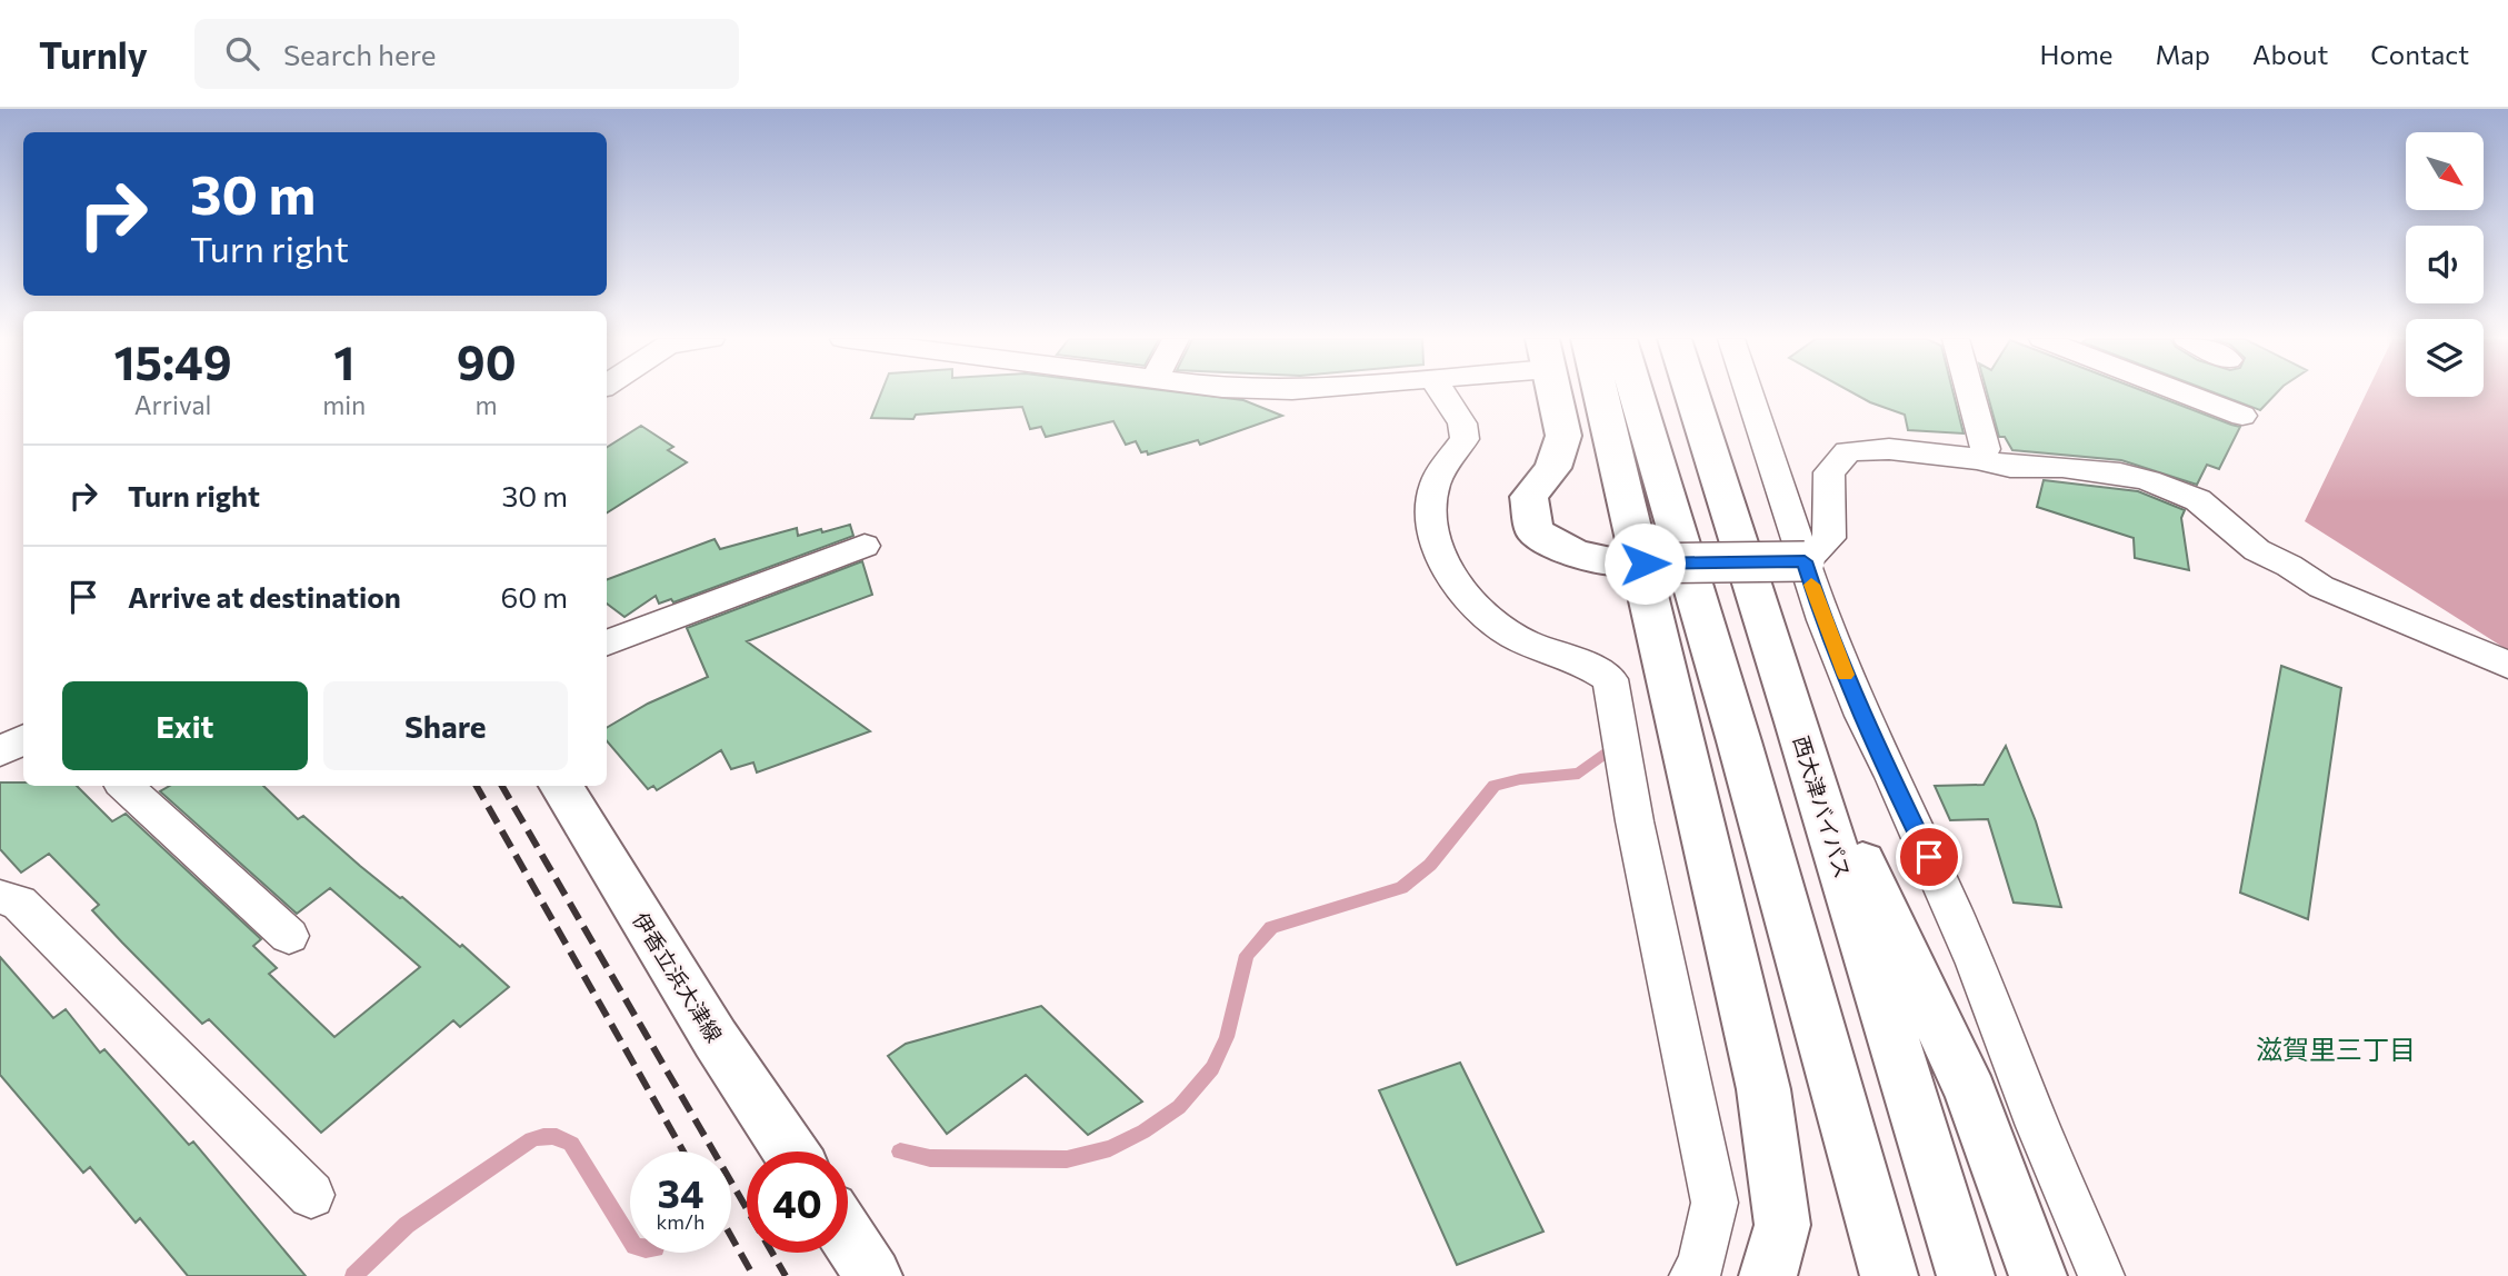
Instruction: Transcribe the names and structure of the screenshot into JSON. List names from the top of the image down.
{
  "streets": {
    "main road": ["西大津バイパス", "伊香立浜大津線"]
  },
  "districts": ["滋賀里三丁目"],
  "north": "bottom right",
  "page": {
    "header": "Turnly",
    "search": "Search here",
    "nav": [
      "Home",
      "Map",
      "About",
      "Contact"
    ],
    "turn": ["30 m", "Turn right"],
    "eta": [
      "15:49",
      "Arrival",
      "1",
      "min",
      "90",
      "m"
    ],
    "list": [
      {
        "name": "Turn right",
        "value": "30 m"
      },
      {
        "name": "Arrive at destination",
        "value": "60 m"
      }
    ],
    "buttons": ["Exit", "Share"],
    "speed": "34 km/h",
    "limit": "40"
  }
}
